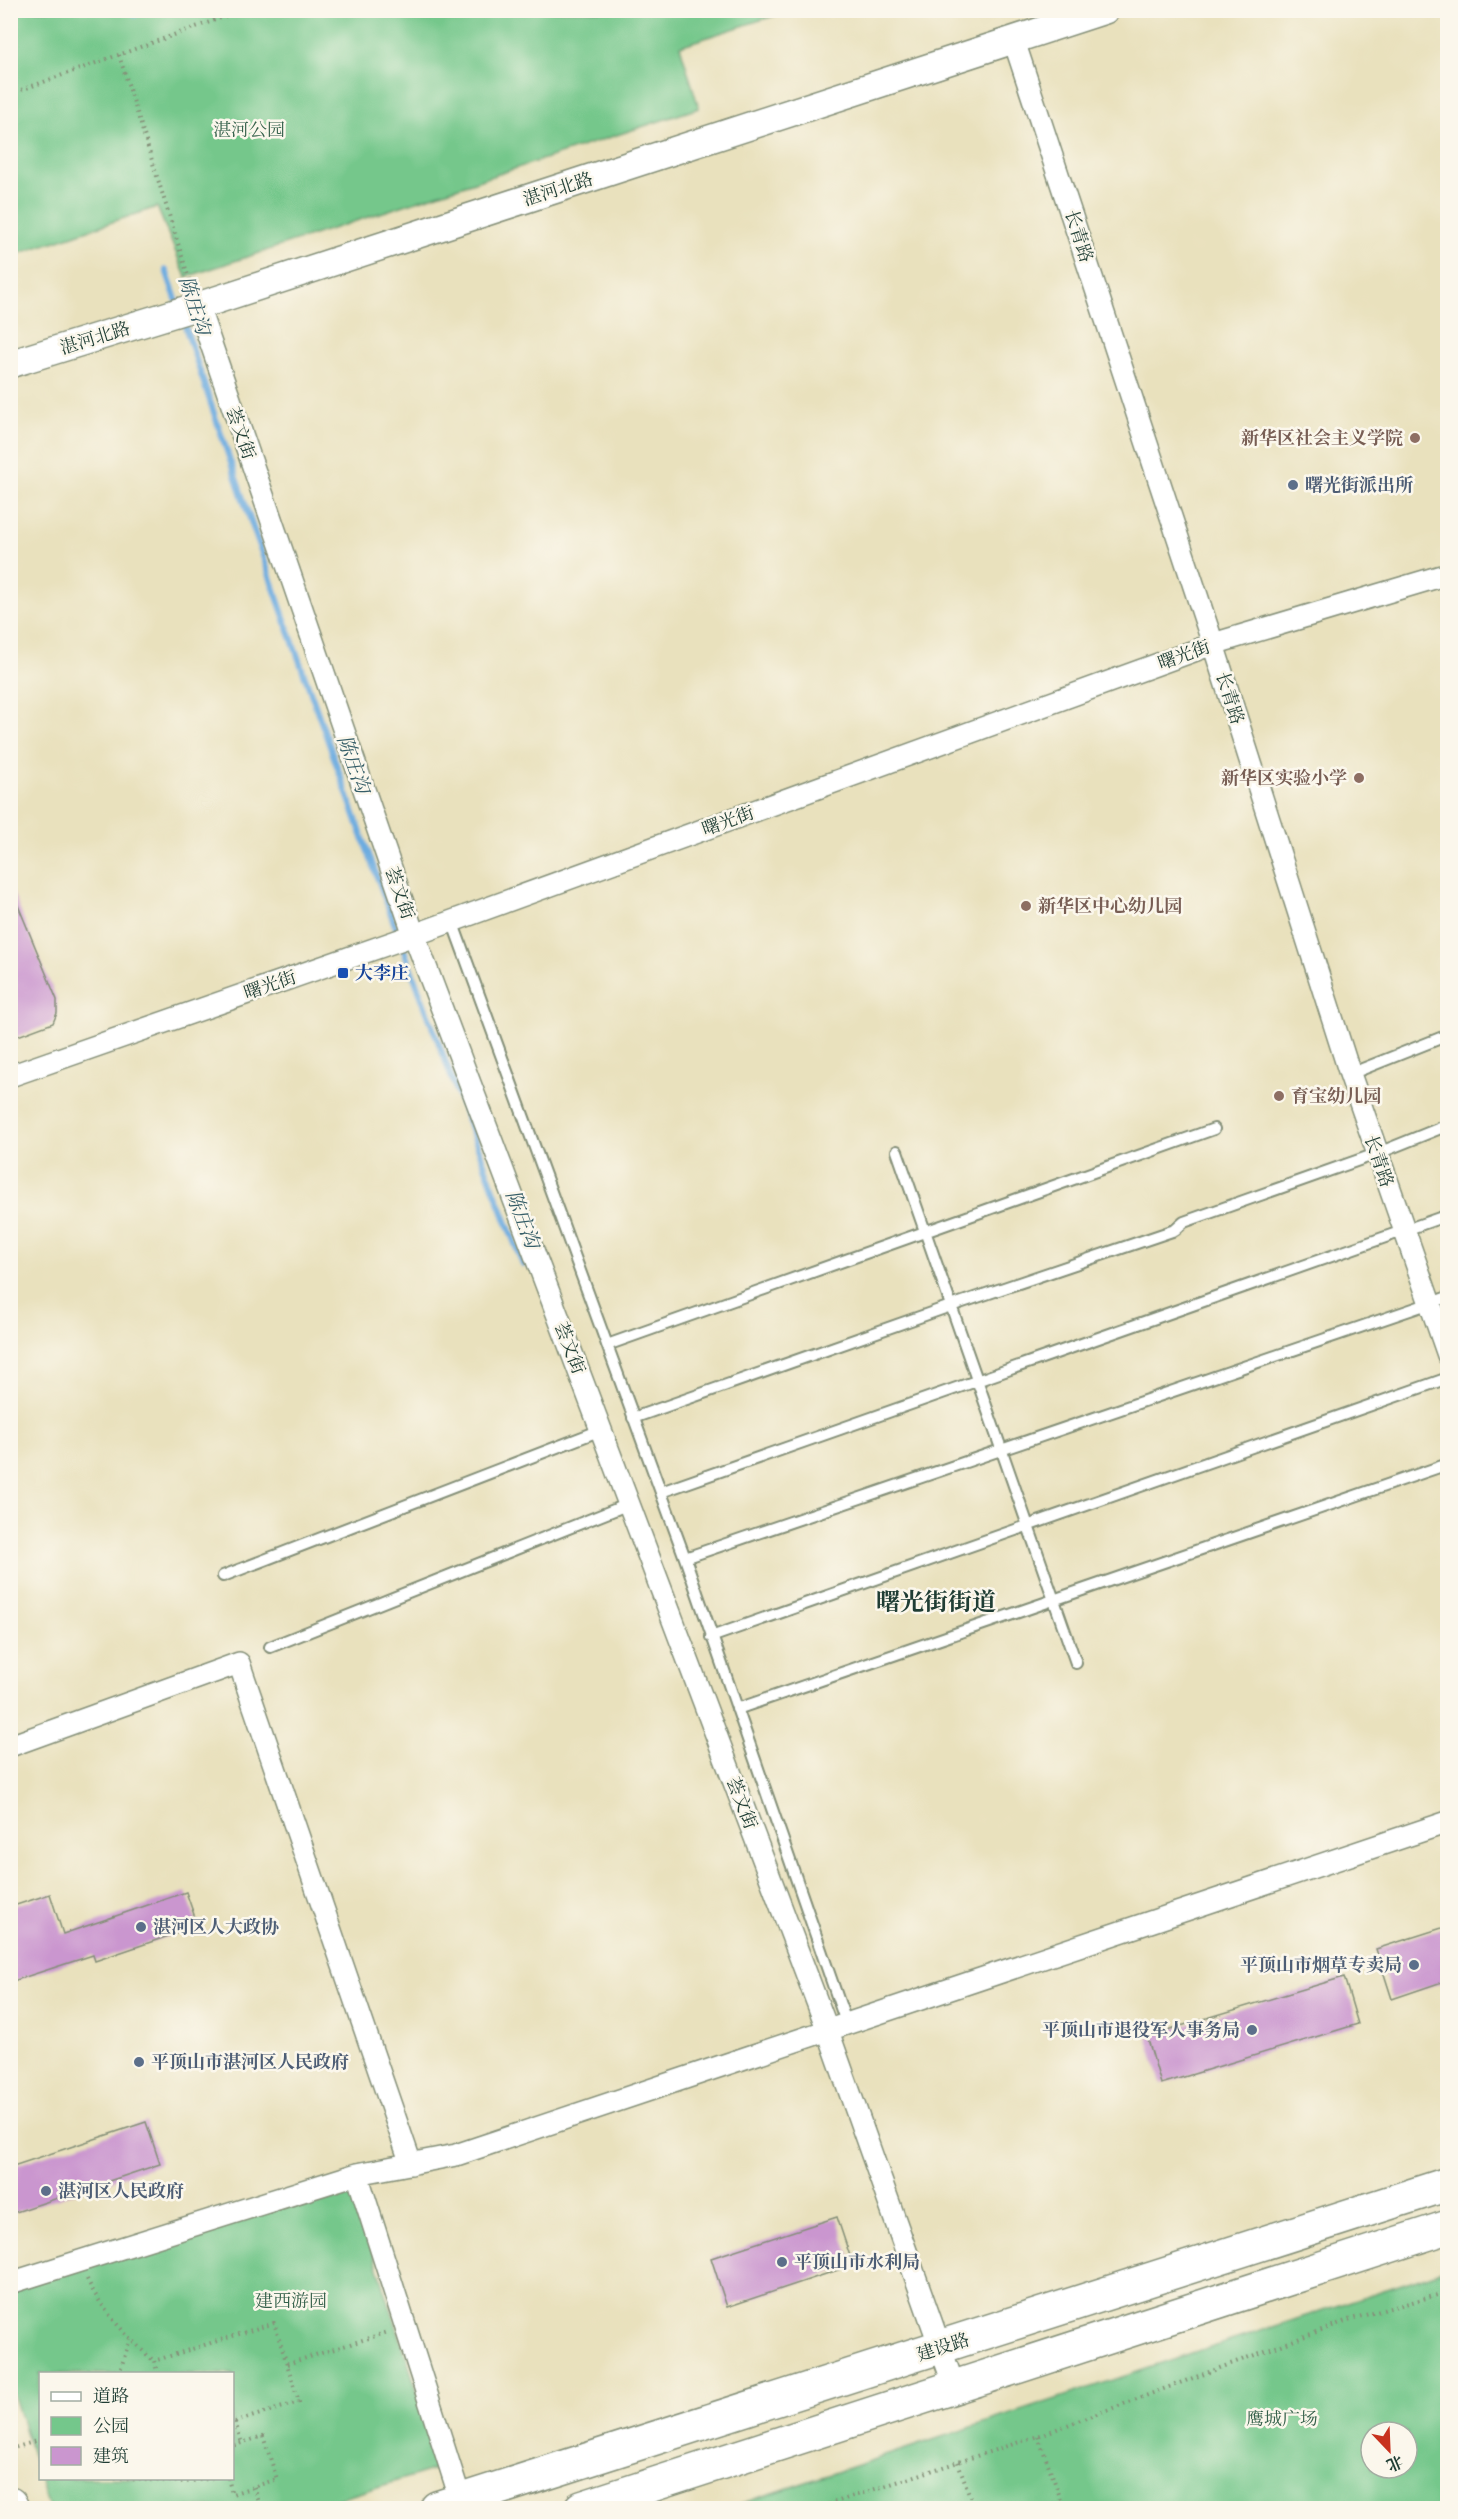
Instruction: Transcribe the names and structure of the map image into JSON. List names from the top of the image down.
{
  "streets": {
    "main road": ["建设路"],
    "street": [
      "湛河北路",
      "长青路",
      "荟文街",
      "曙光街"
    ]
  },
  "crossings": [
    ["湛河北路", "长青路"],
    ["湛河北路", "荟文街"],
    ["长青路", "曙光街"],
    ["荟文街", "曙光街"],
    ["荟文街", "建设路"]
  ],
  "districts": ["曙光街街道"],
  "water": ["陈庄沟"],
  "parks": ["湛河公园", "建西游园", "鹰城广场"],
  "places": {
    "other": [
      "新华区社会主义学院",
      "曙光街派出所",
      "新华区实验小学",
      "新华区中心幼儿园",
      "育宝幼儿园",
      "湛河区人大政协",
      "平顶山市烟草专卖局",
      "平顶山市退役军人事务局",
      "平顶山市湛河区人民政府",
      "湛河区人民政府",
      "平顶山市水利局"
    ],
    "transit": ["大李庄"]
  },
  "legend": ["道路", "公园", "建筑"],
  "north": "bottom right"
}
